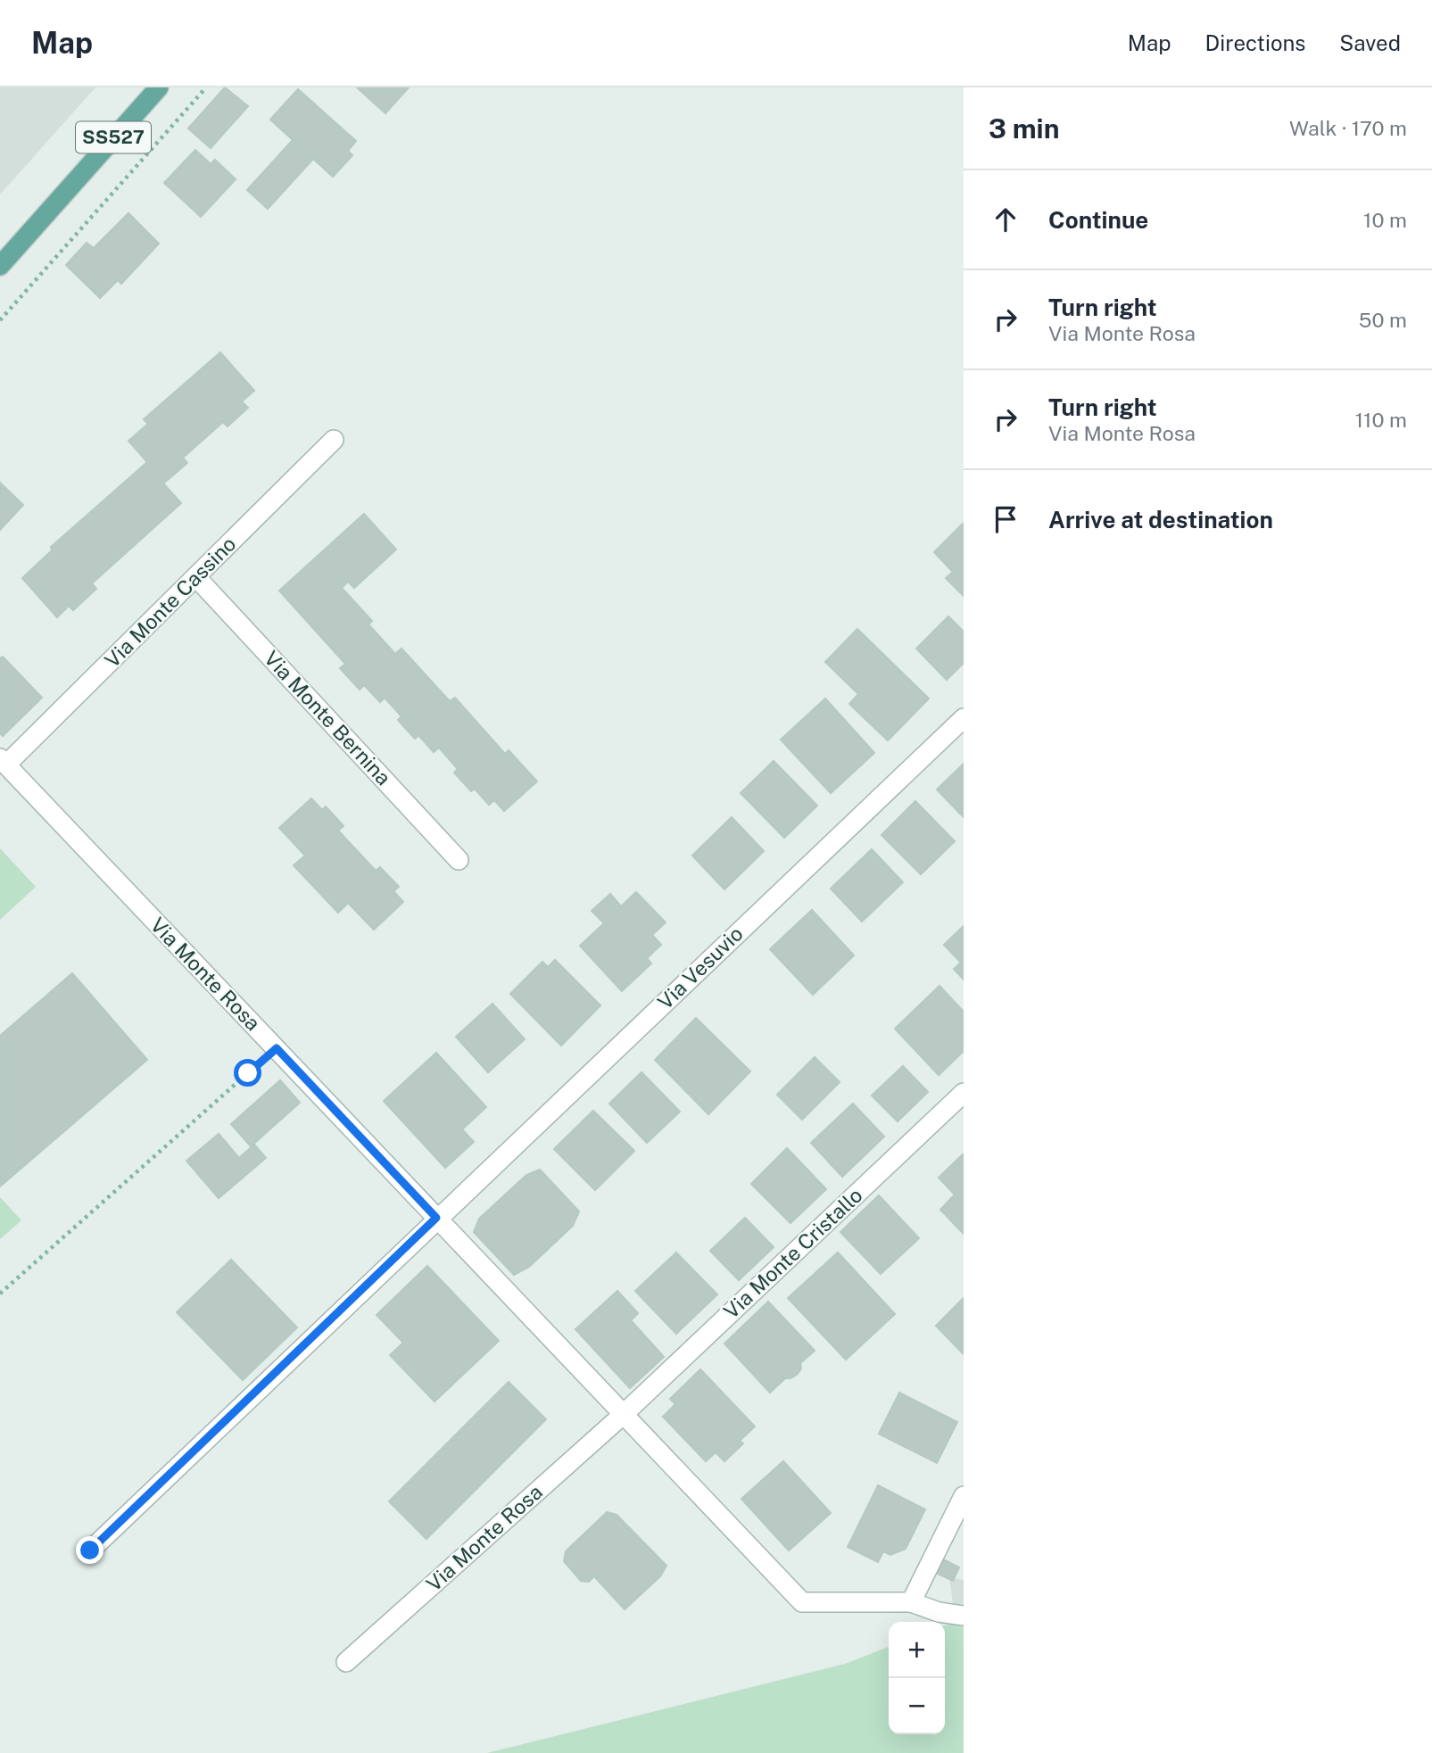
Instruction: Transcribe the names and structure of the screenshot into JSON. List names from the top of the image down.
{
  "streets": {
    "main road": ["SS527"],
    "street": [
      "Via Monte Cassino",
      "Via Monte Bernina",
      "Via Vesuvio",
      "Via Monte Rosa",
      "Via Monte Cristallo"
    ]
  },
  "crossings": [
    ["Via Monte Cassino", "Via Monte Bernina"],
    ["Via Monte Cassino", "Via Monte Rosa"],
    ["Via Vesuvio", "Via Monte Rosa"],
    ["Via Monte Rosa", "Via Monte Cristallo"]
  ],
  "page": {
    "header": "Map",
    "nav": ["Map", "Directions", "Saved"],
    "heading": ["3 min", "Walk · 170 m"],
    "list": [
      ["Continue", "10 m"],
      ["Turn right", "Via Monte Rosa", "50 m"],
      ["Turn right", "Via Monte Rosa", "110 m"],
      "Arrive at destination"
    ],
    "map_buttons": ["+", "−"]
  }
}
